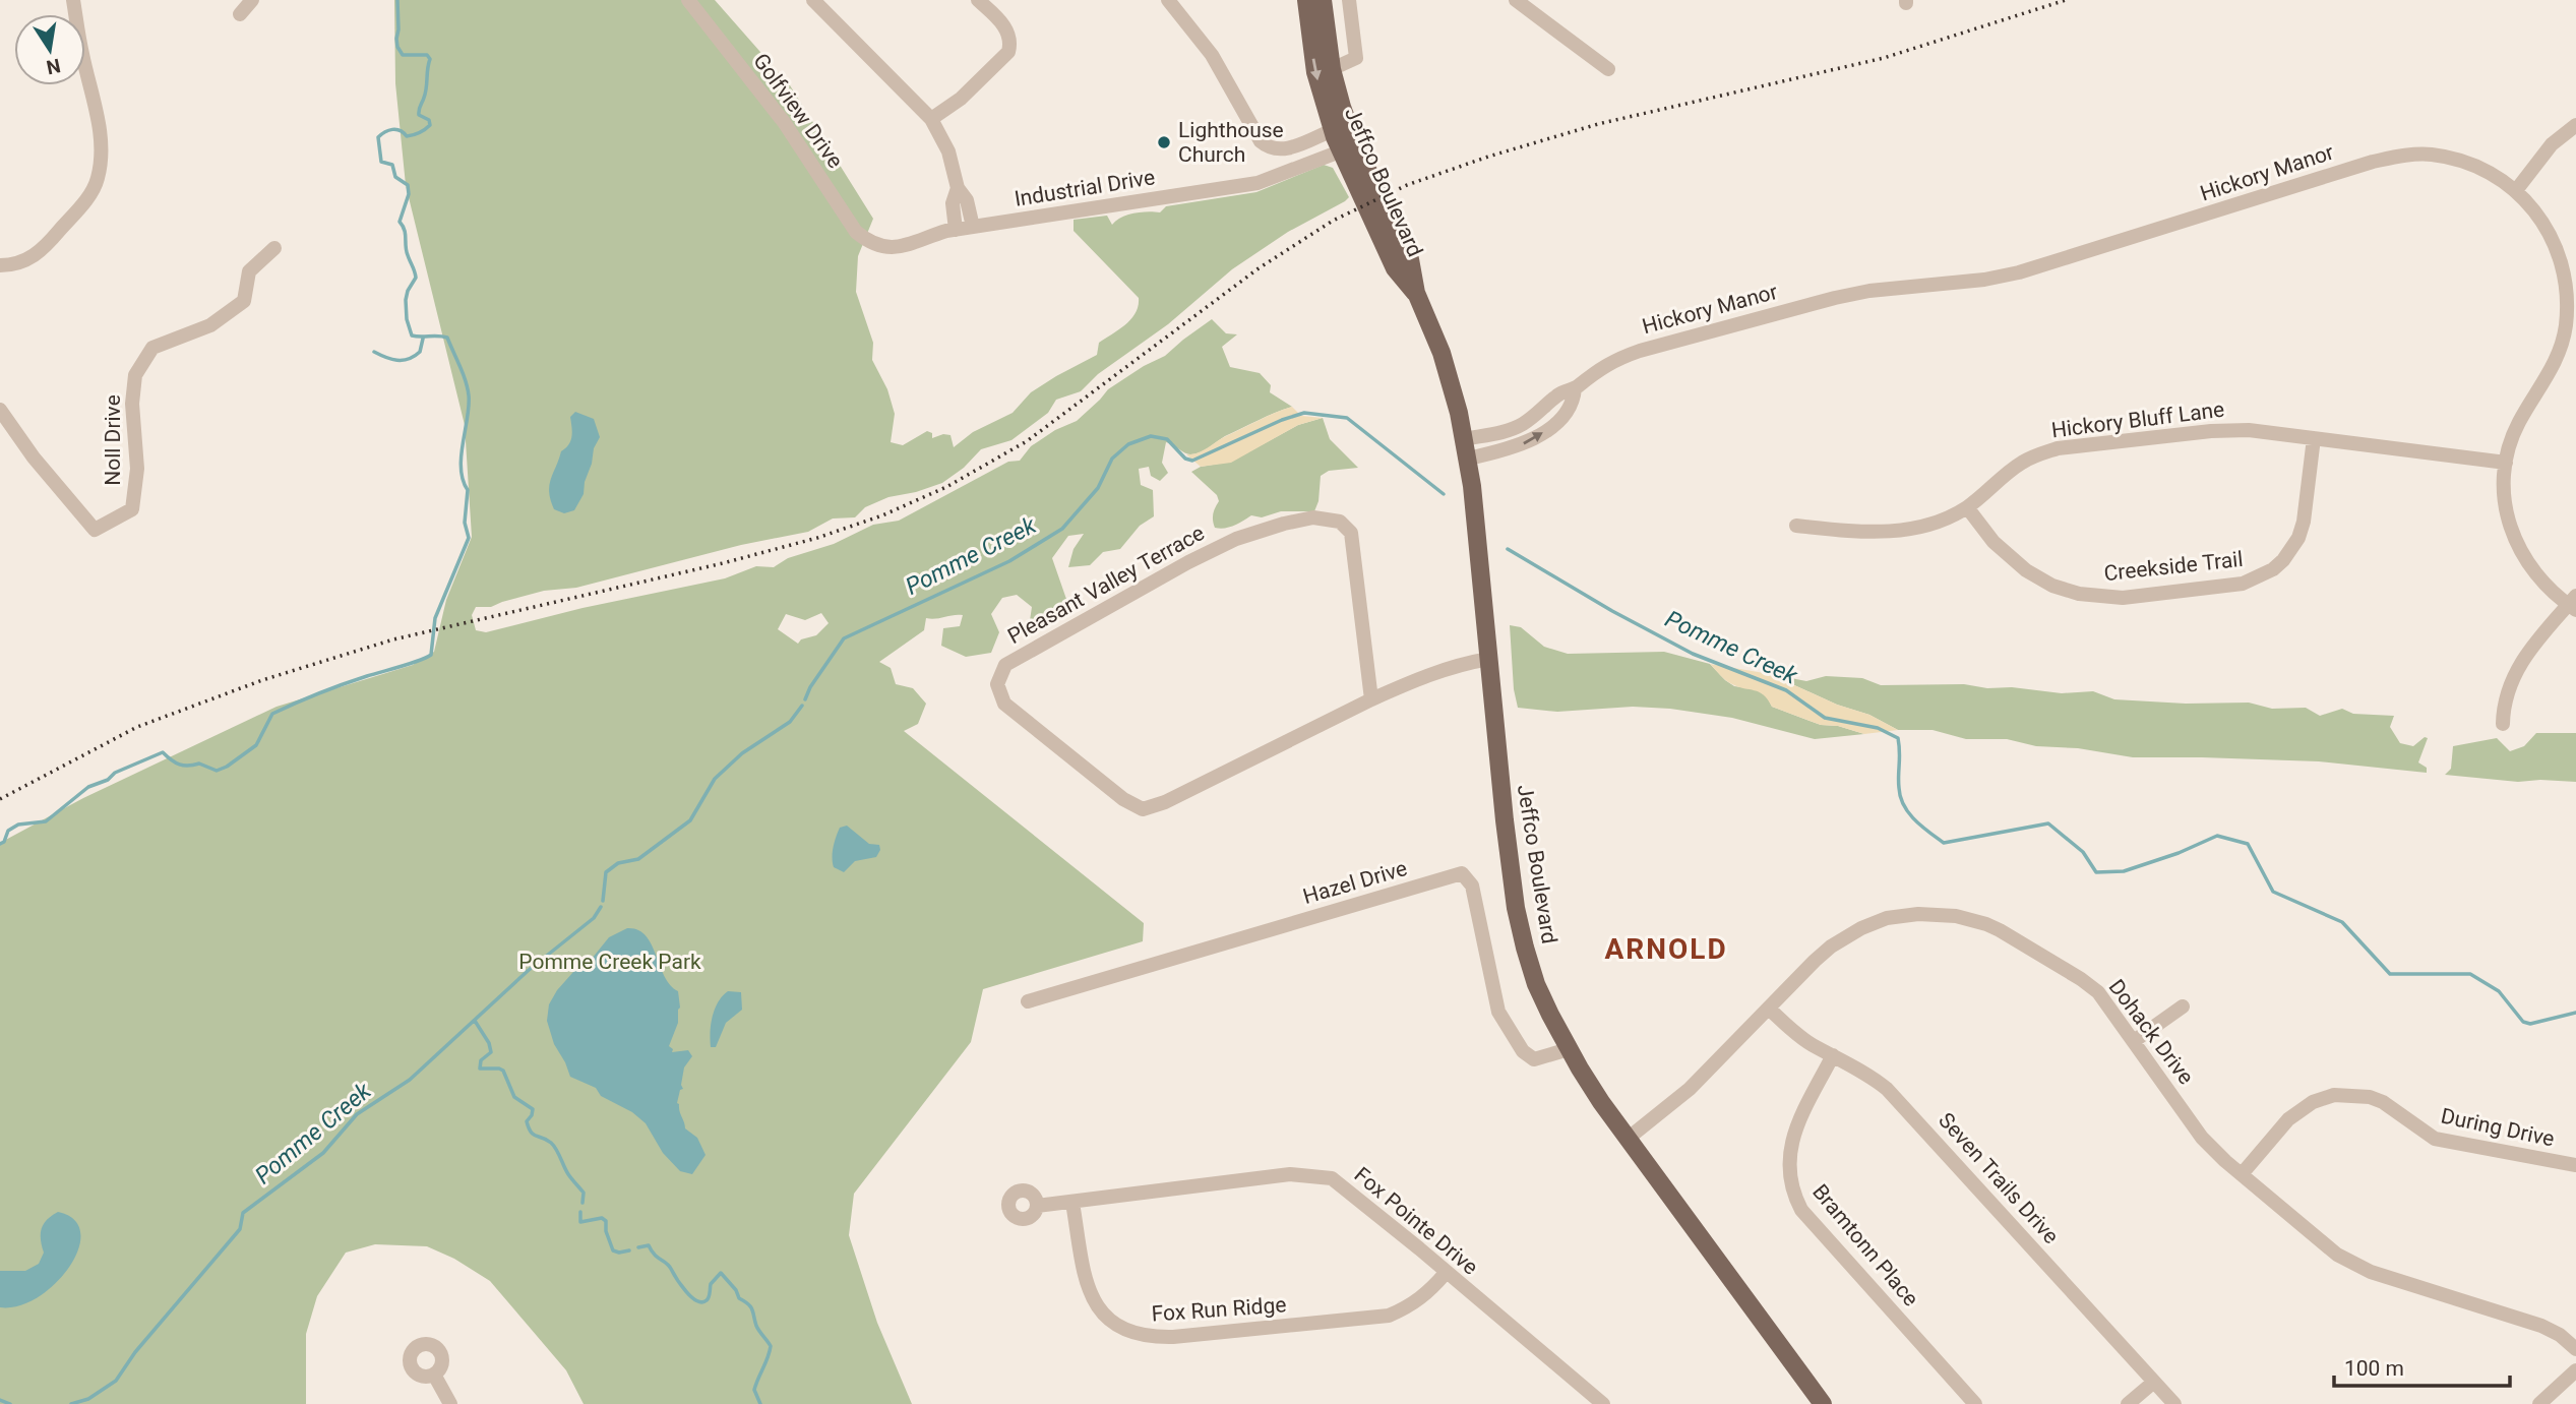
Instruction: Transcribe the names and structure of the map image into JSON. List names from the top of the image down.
{
  "streets": {
    "main road": ["Jeffco Boulevard"],
    "street": [
      "Golfview Drive",
      "Hickory Manor",
      "Industrial Drive",
      "Hickory Bluff Lane",
      "Noll Drive",
      "Creekside Trail",
      "Pleasant Valley Terrace",
      "Hazel Drive",
      "Dohack Drive",
      "During Drive",
      "Seven Trails Drive",
      "Fox Pointe Drive",
      "Bramtonn Place",
      "Fox Run Ridge"
    ]
  },
  "crossings": [
    ["Golfview Drive", "Industrial Drive"],
    ["Hickory Manor", "Jeffco Boulevard"],
    ["Hickory Manor", "Hickory Bluff Lane"],
    ["Jeffco Boulevard", "Industrial Drive"],
    ["Jeffco Boulevard", "Pleasant Valley Terrace"],
    ["Jeffco Boulevard", "Hazel Drive"],
    ["Jeffco Boulevard", "Dohack Drive"],
    ["Hickory Bluff Lane", "Creekside Trail"],
    ["Dohack Drive", "During Drive"],
    ["Dohack Drive", "Seven Trails Drive"],
    ["Seven Trails Drive", "Bramtonn Place"],
    ["Fox Pointe Drive", "Fox Run Ridge"]
  ],
  "districts": ["ARNOLD"],
  "water": ["Pomme Creek"],
  "parks": ["Pomme Creek Park"],
  "places": ["Lighthouse Church"],
  "scale_bar": "100 m",
  "north": "bottom"
}
